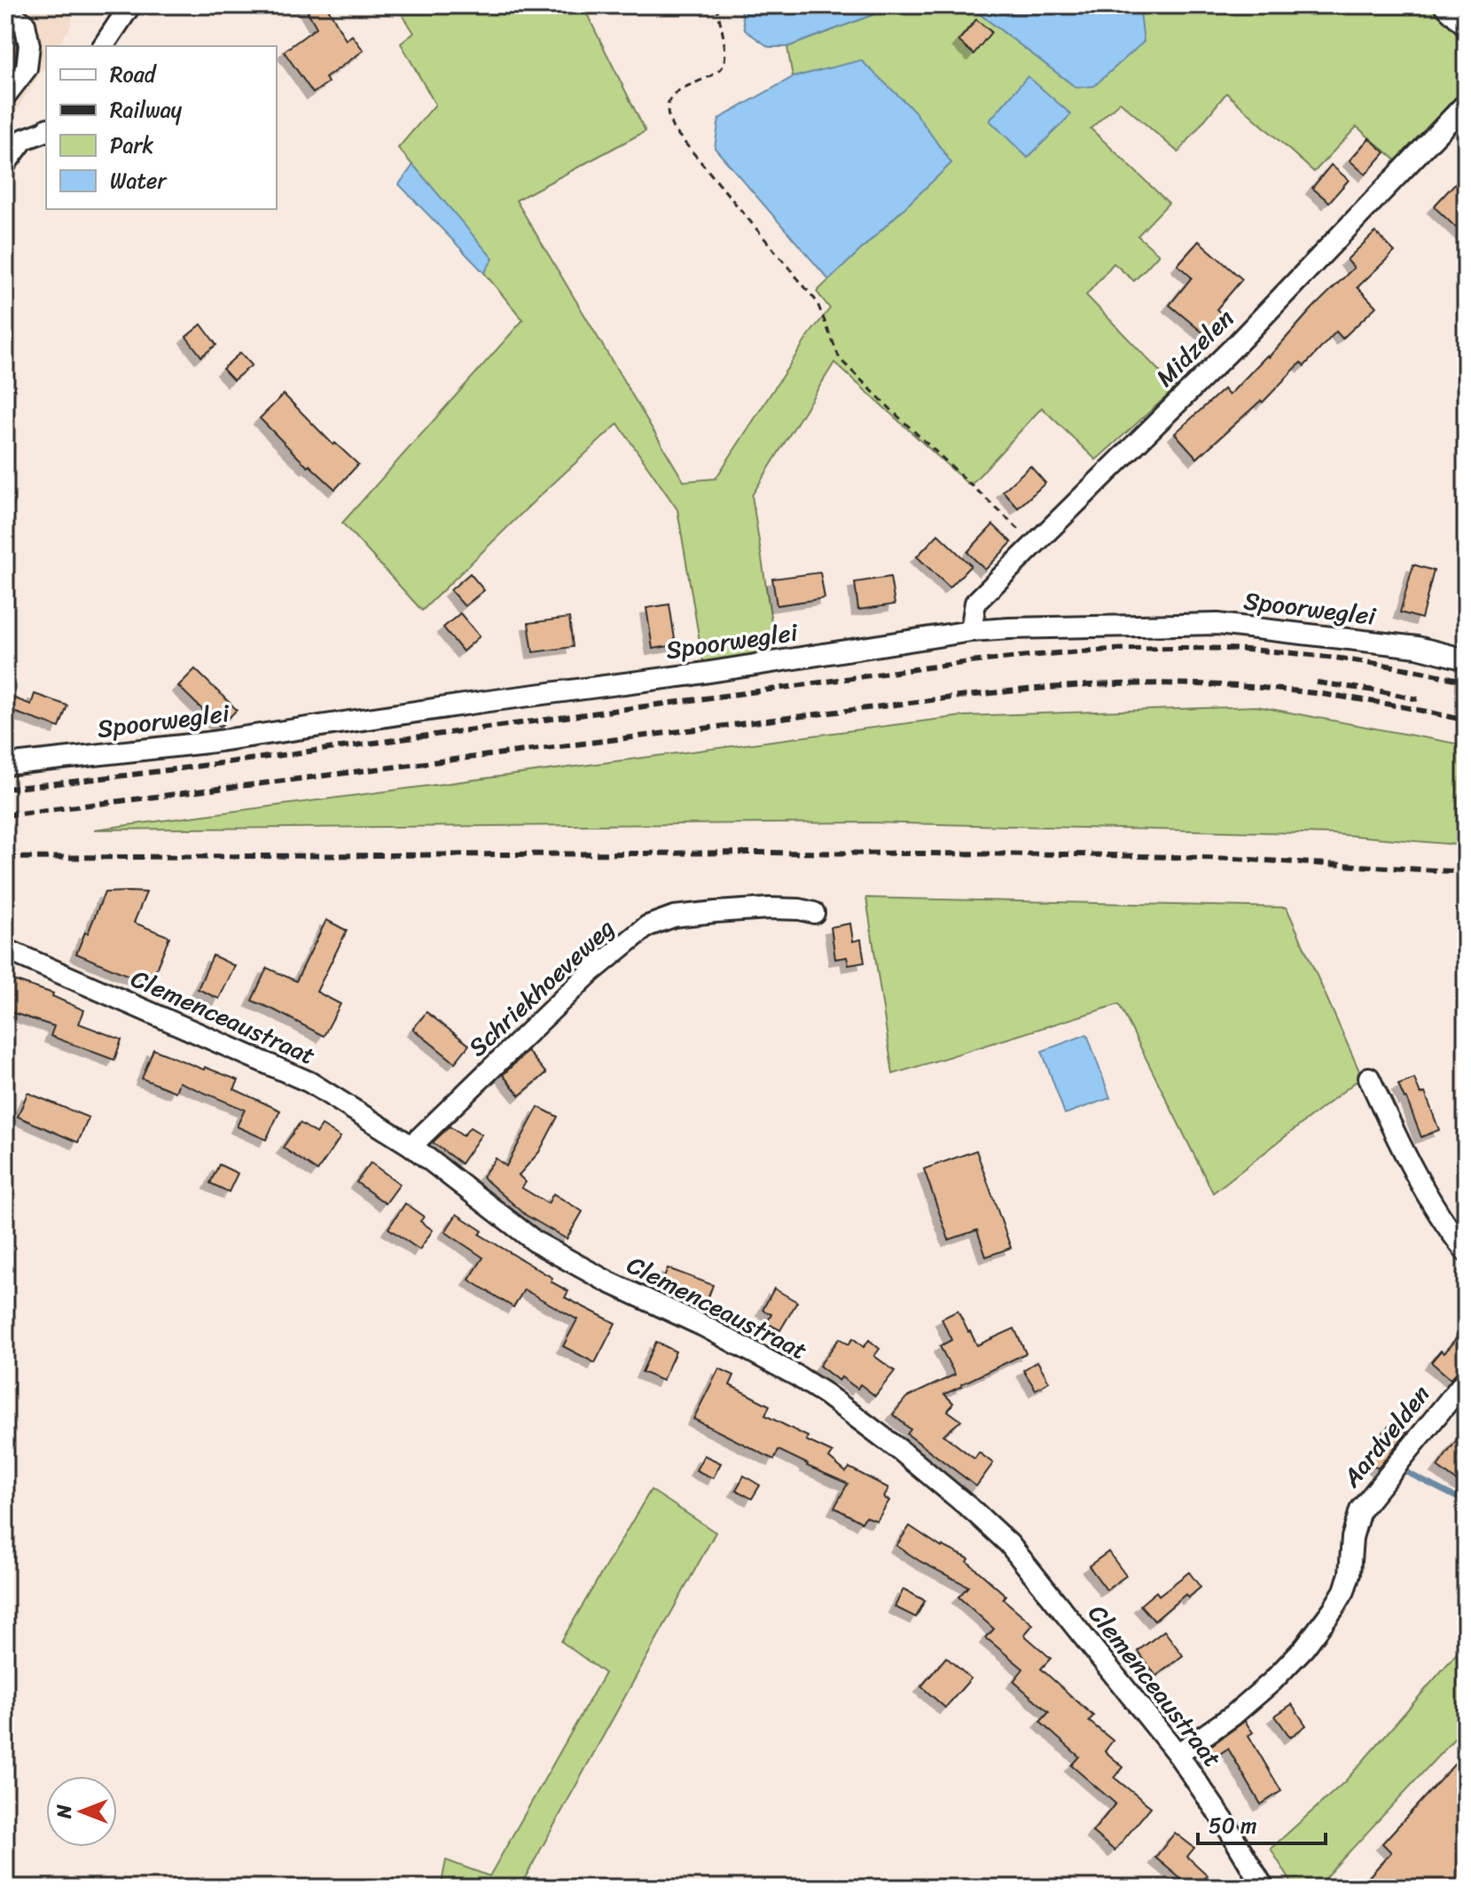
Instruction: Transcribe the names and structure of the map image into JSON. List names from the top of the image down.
{
  "streets": {
    "street": [
      "Midzelen",
      "Spoorweglei",
      "Schriekhoeveweg",
      "Clemenceaustraat",
      "Aardvelden"
    ]
  },
  "crossings": [
    ["Midzelen", "Spoorweglei"],
    ["Schriekhoeveweg", "Clemenceaustraat"],
    ["Clemenceaustraat", "Aardvelden"]
  ],
  "legend": [
    "Road",
    "Railway",
    "Park",
    "Water"
  ],
  "scale_bar": "50 m",
  "north": "left"
}
